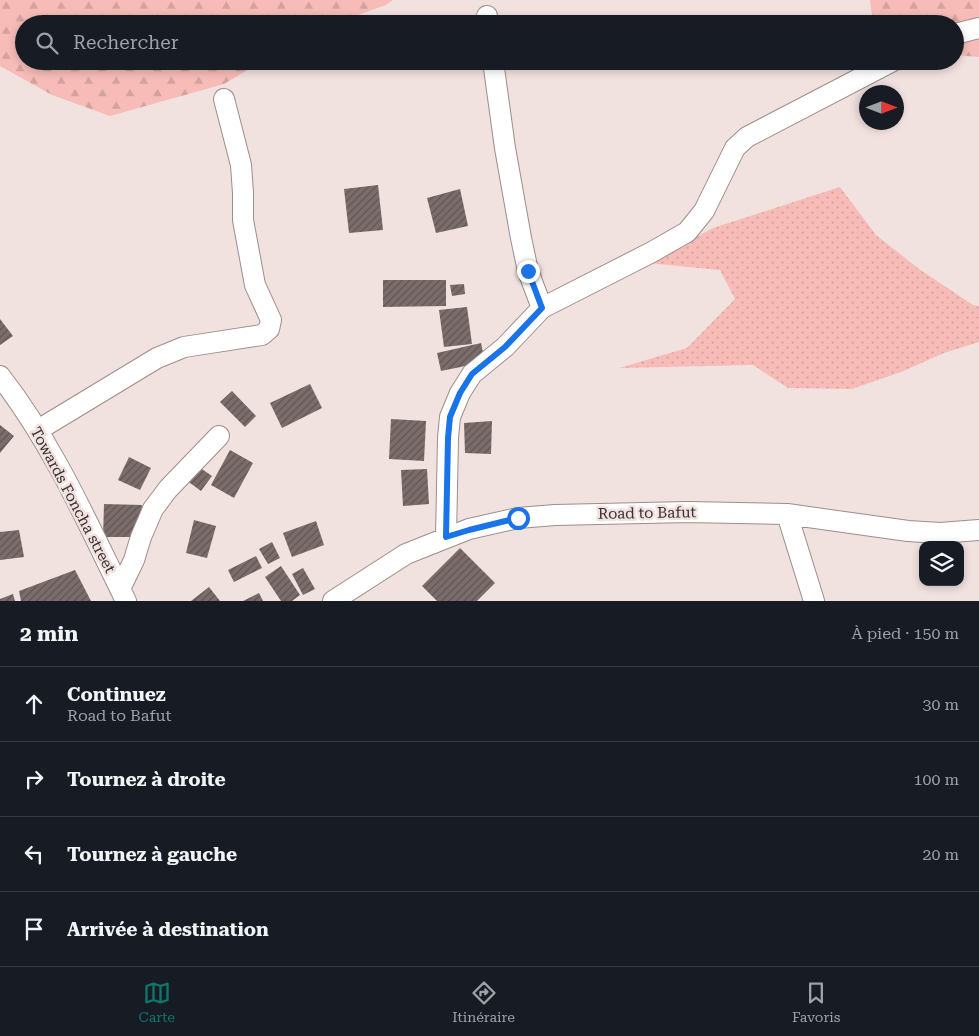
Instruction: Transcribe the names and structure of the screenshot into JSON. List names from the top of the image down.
{
  "streets": {
    "street": ["Towards Foncha street", "Road to Bafut"]
  },
  "north": "right",
  "page": {
    "search": "Rechercher",
    "heading": ["2 min", "À pied · 150 m"],
    "list": [
      ["Continuez", "Road to Bafut", "30 m"],
      ["Tournez à droite", "100 m"],
      ["Tournez à gauche", "20 m"],
      "Arrivée à destination"
    ],
    "nav": ["Carte", "Itinéraire", "Favoris"]
  }
}
